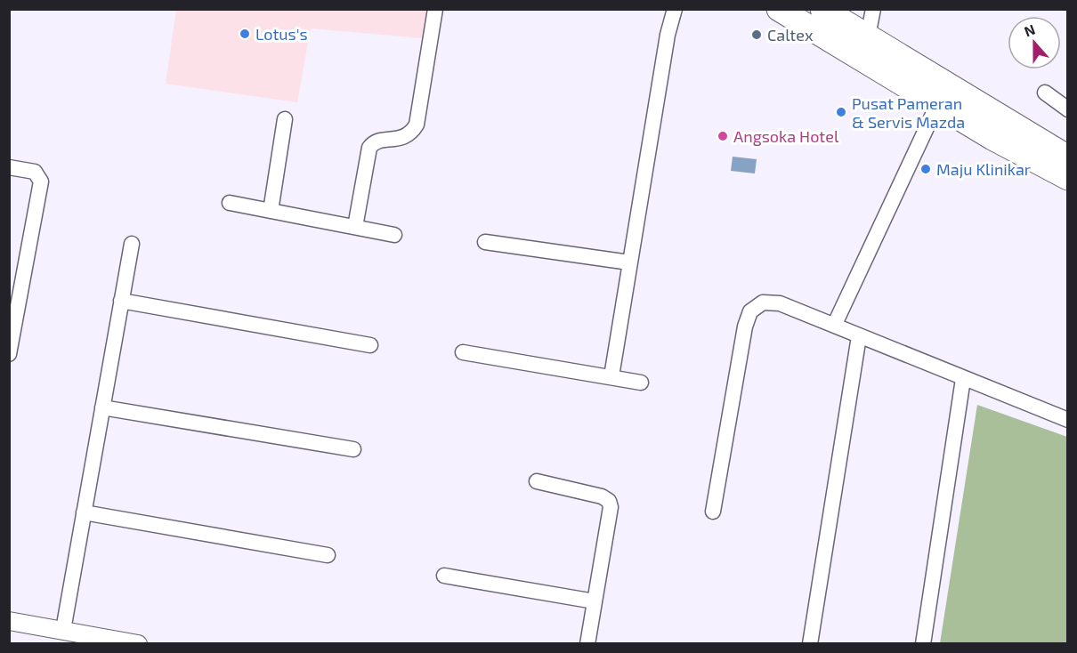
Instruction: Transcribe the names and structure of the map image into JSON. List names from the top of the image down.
{
  "places": [
    "Lotus's",
    "Caltex",
    "Pusat Pameran & Servis Mazda",
    "Angsoka Hotel",
    "Maju Klinikar"
  ],
  "north": "top"
}
